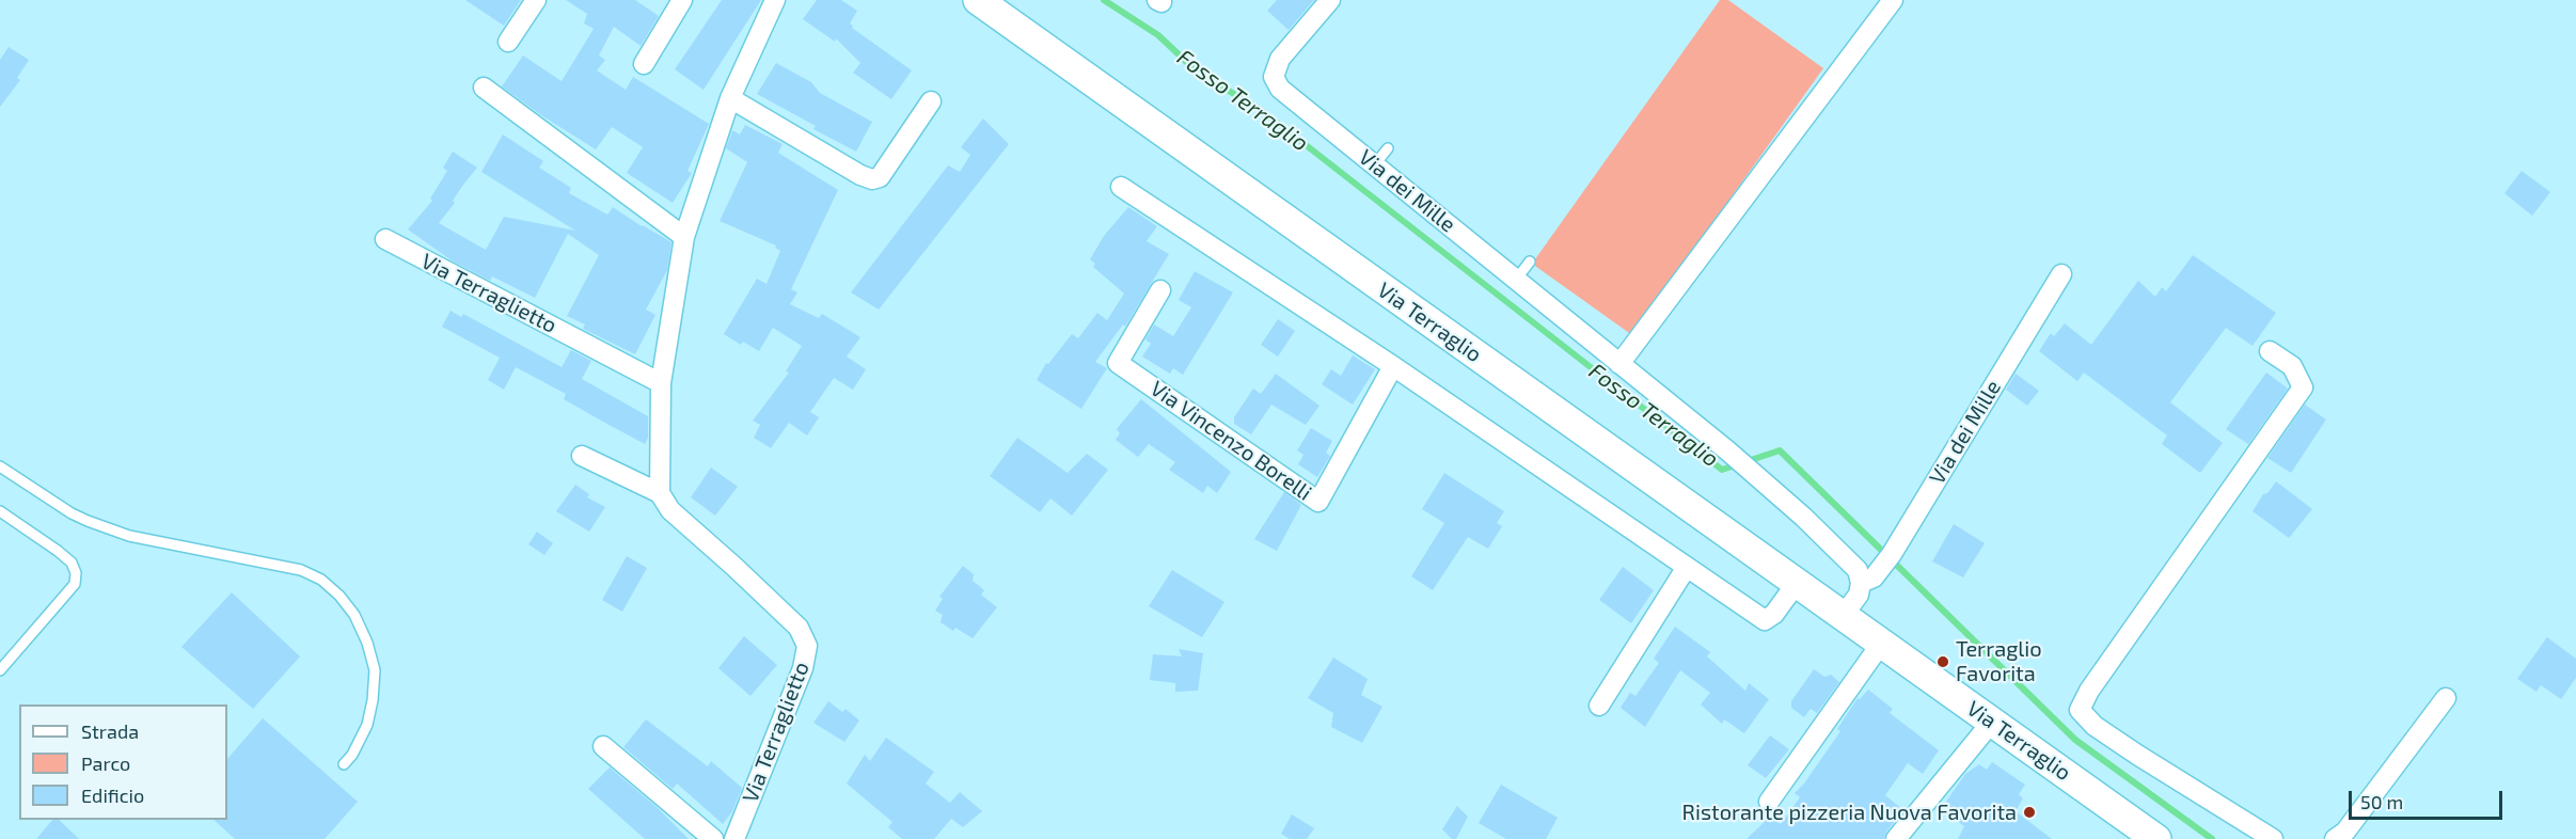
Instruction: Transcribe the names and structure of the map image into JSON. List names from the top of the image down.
{
  "streets": {
    "main road": ["Via Terraglio"],
    "street": ["Via dei Mille", "Via Terraglietto", "Via Vincenzo Borelli"]
  },
  "water": ["Fosso Terraglio"],
  "places": ["Terraglio Favorita", "Ristorante pizzeria Nuova Favorita"],
  "legend": ["Strada", "Parco", "Edificio"],
  "scale_bar": "50 m"
}
